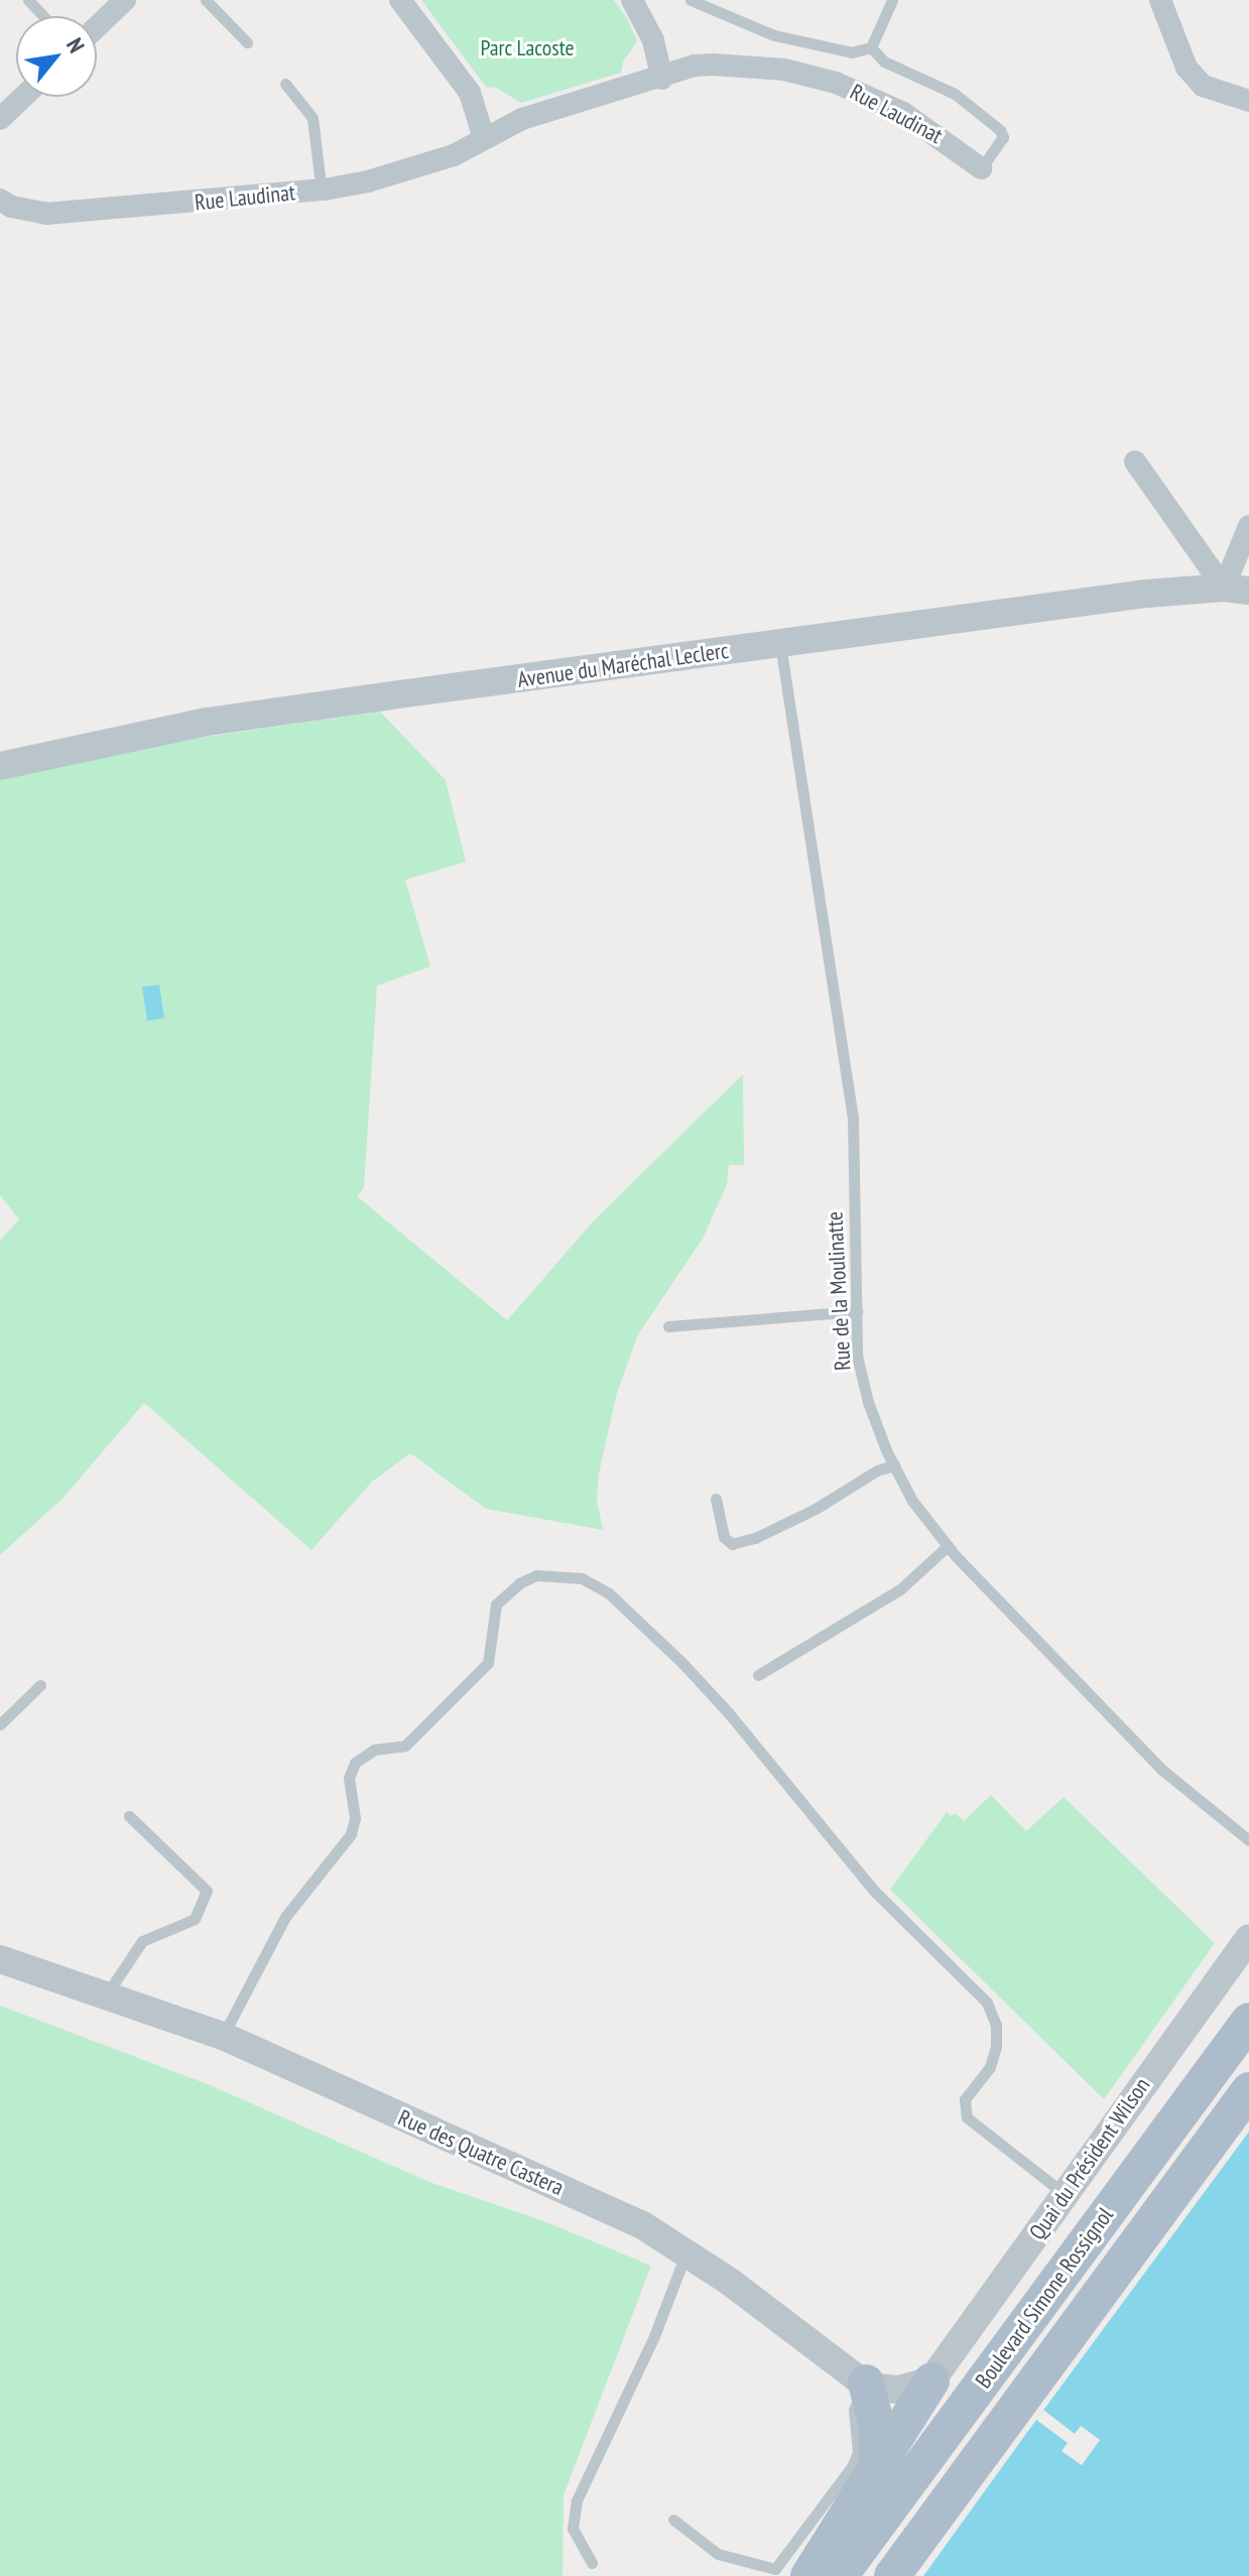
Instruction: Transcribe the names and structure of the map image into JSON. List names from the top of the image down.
{
  "streets": {
    "main road": ["Boulevard Simone Rossignol"],
    "street": [
      "Rue Laudinat",
      "Avenue du Maréchal Leclerc",
      "Rue des Quatre Castera",
      "Quai du Président Wilson"
    ],
    "lane": ["Rue de la Moulinatte"]
  },
  "crossings": [
    ["Avenue du Maréchal Leclerc", "Rue de la Moulinatte"],
    ["Rue des Quatre Castera", "Quai du Président Wilson"]
  ],
  "parks": ["Parc Lacoste"],
  "north": "top right"
}
